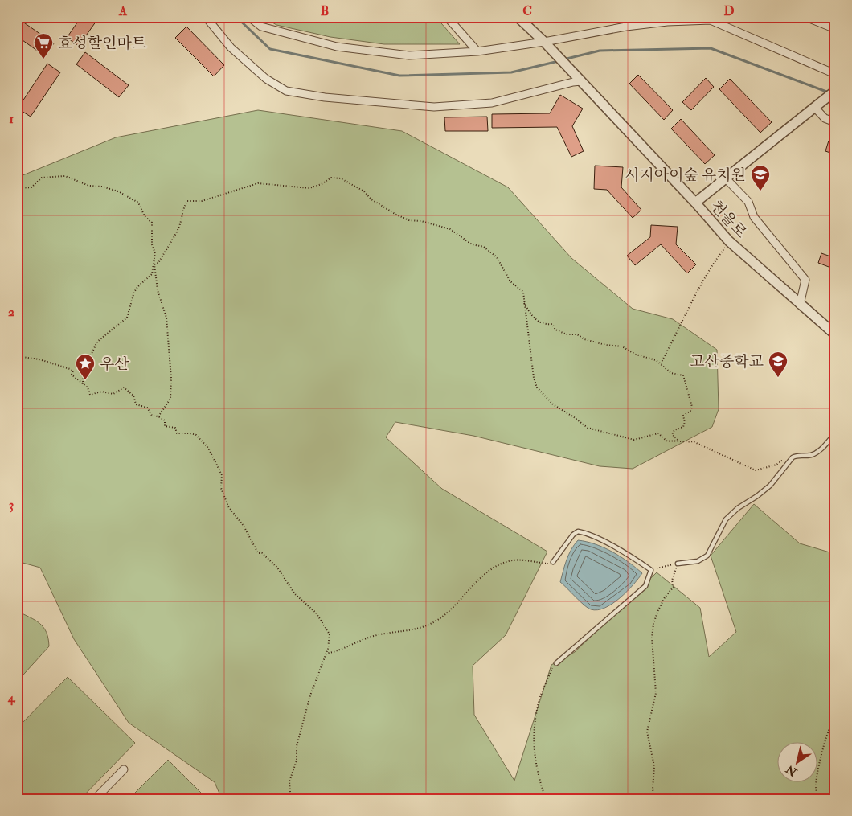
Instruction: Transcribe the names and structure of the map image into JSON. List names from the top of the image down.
{
  "streets": {
    "street": ["천을로"]
  },
  "places": {
    "supermarket": ["효성할인마트"],
    "school or university": ["시지아이숲 유치원", "고산중학교"],
    "place": ["우산"]
  },
  "north": "bottom left",
  "grid": {
    "columns": [
      "A",
      "B",
      "C",
      "D"
    ],
    "rows": [
      "1",
      "2",
      "3",
      "4"
    ]
  }
}
